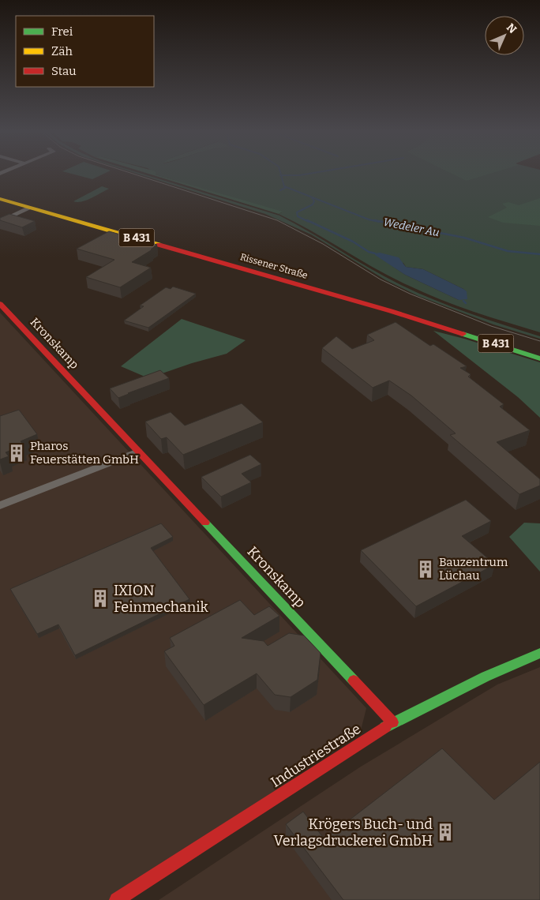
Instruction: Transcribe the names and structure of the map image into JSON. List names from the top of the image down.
{
  "streets": {
    "street": [
      "B 431",
      "Rissener Straße",
      "Kronskamp",
      "Industriestraße"
    ]
  },
  "crossings": [
    ["Kronskamp", "Industriestraße"]
  ],
  "water": ["Wedeler Au"],
  "places": {
    "building": [
      "Pharos Feuerstätten GmbH",
      "Bauzentrum Lüchau",
      "IXION Feinmechanik",
      "Krögers Buch- und Verlagsdruckerei GmbH"
    ]
  },
  "legend": ["Frei", "Zäh", "Stau"],
  "north": "top right"
}
